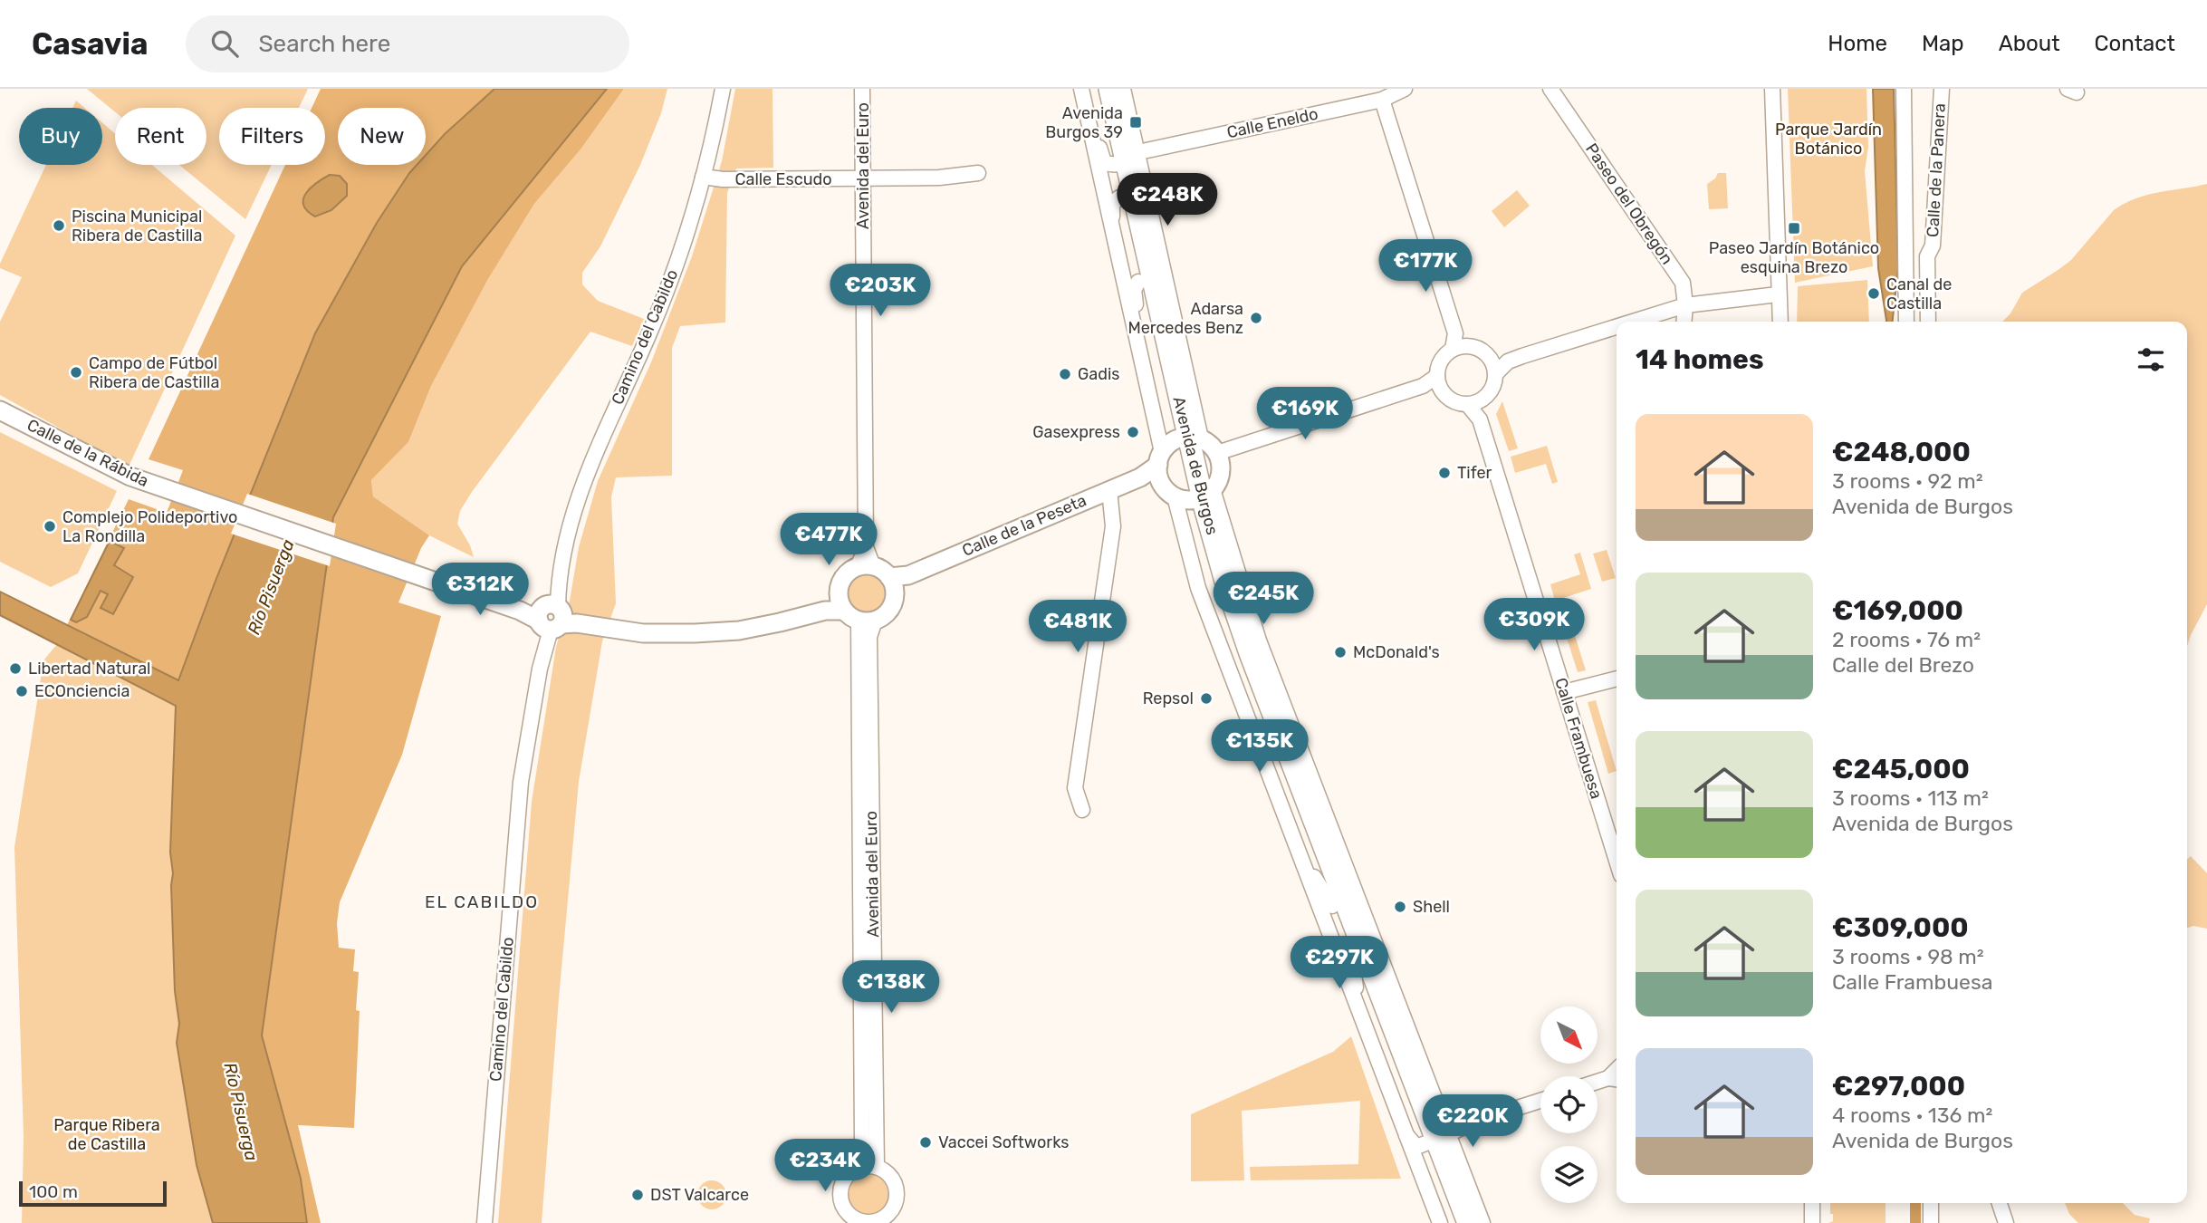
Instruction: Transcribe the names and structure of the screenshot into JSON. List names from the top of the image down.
{
  "streets": {
    "highway": ["Avenida de Burgos"],
    "main road": ["Calle de la Rábida", "Calle de la Peseta"],
    "street": [
      "Calle Eneldo",
      "Avenida del Euro",
      "Calle de la Panera",
      "Calle Escudo",
      "Paseo del Obregón",
      "Camino del Cabildo",
      "Calle Frambuesa"
    ]
  },
  "crossings": [
    ["Calle Eneldo", "Avenida de Burgos"],
    ["Avenida del Euro", "Calle Escudo"],
    ["Avenida del Euro", "Calle de la Peseta"],
    ["Calle Escudo", "Camino del Cabildo"],
    ["Camino del Cabildo", "Calle de la Rábida"],
    ["Avenida de Burgos", "Calle de la Peseta"]
  ],
  "districts": ["EL CABILDO"],
  "water": ["Río Pisuerga"],
  "parks": ["Parque Jardín Botánico", "Parque Ribera de Castilla"],
  "places": {
    "transit": ["Avenida Burgos 39", "Paseo Jardín Botánico esquina Brezo"],
    "other": [
      "Piscina Municipal Ribera de Castilla",
      "Canal de Castilla",
      "Adarsa Mercedes Benz",
      "Campo de Fútbol Ribera de Castilla",
      "Gadis",
      "Gasexpress",
      "Tifer",
      "Complejo Polideportivo La Rondilla",
      "McDonald's",
      "Libertad Natural",
      "ECOnciencia",
      "Repsol",
      "Shell",
      "Vaccei Softworks",
      "DST Valcarce"
    ]
  },
  "scale_bar": "100 m",
  "north": "bottom right",
  "page": {
    "header": "Casavia",
    "search": "Search here",
    "nav": [
      "Home",
      "Map",
      "About",
      "Contact"
    ],
    "chip": [
      "Buy",
      "Rent",
      "Filters",
      "New"
    ],
    "price": [
      "€248K",
      "€177K",
      "€203K",
      "€169K",
      "€477K",
      "€312K",
      "€245K",
      "€309K",
      "€481K",
      "€135K",
      "€297K",
      "€138K",
      "€220K",
      "€234K"
    ],
    "heading": "14 homes",
    "list": [
      {
        "name": "€248,000",
        "note": "3 rooms · 92 m² · Avenida de Burgos"
      },
      {
        "name": "€169,000",
        "note": "2 rooms · 76 m² · Calle del Brezo"
      },
      {
        "name": "€245,000",
        "note": "3 rooms · 113 m² · Avenida de Burgos"
      },
      {
        "name": "€309,000",
        "note": "3 rooms · 98 m² · Calle Frambuesa"
      },
      {
        "name": "€297,000",
        "note": "4 rooms · 136 m² · Avenida de Burgos"
      }
    ],
    "scale": "100 m"
  }
}
